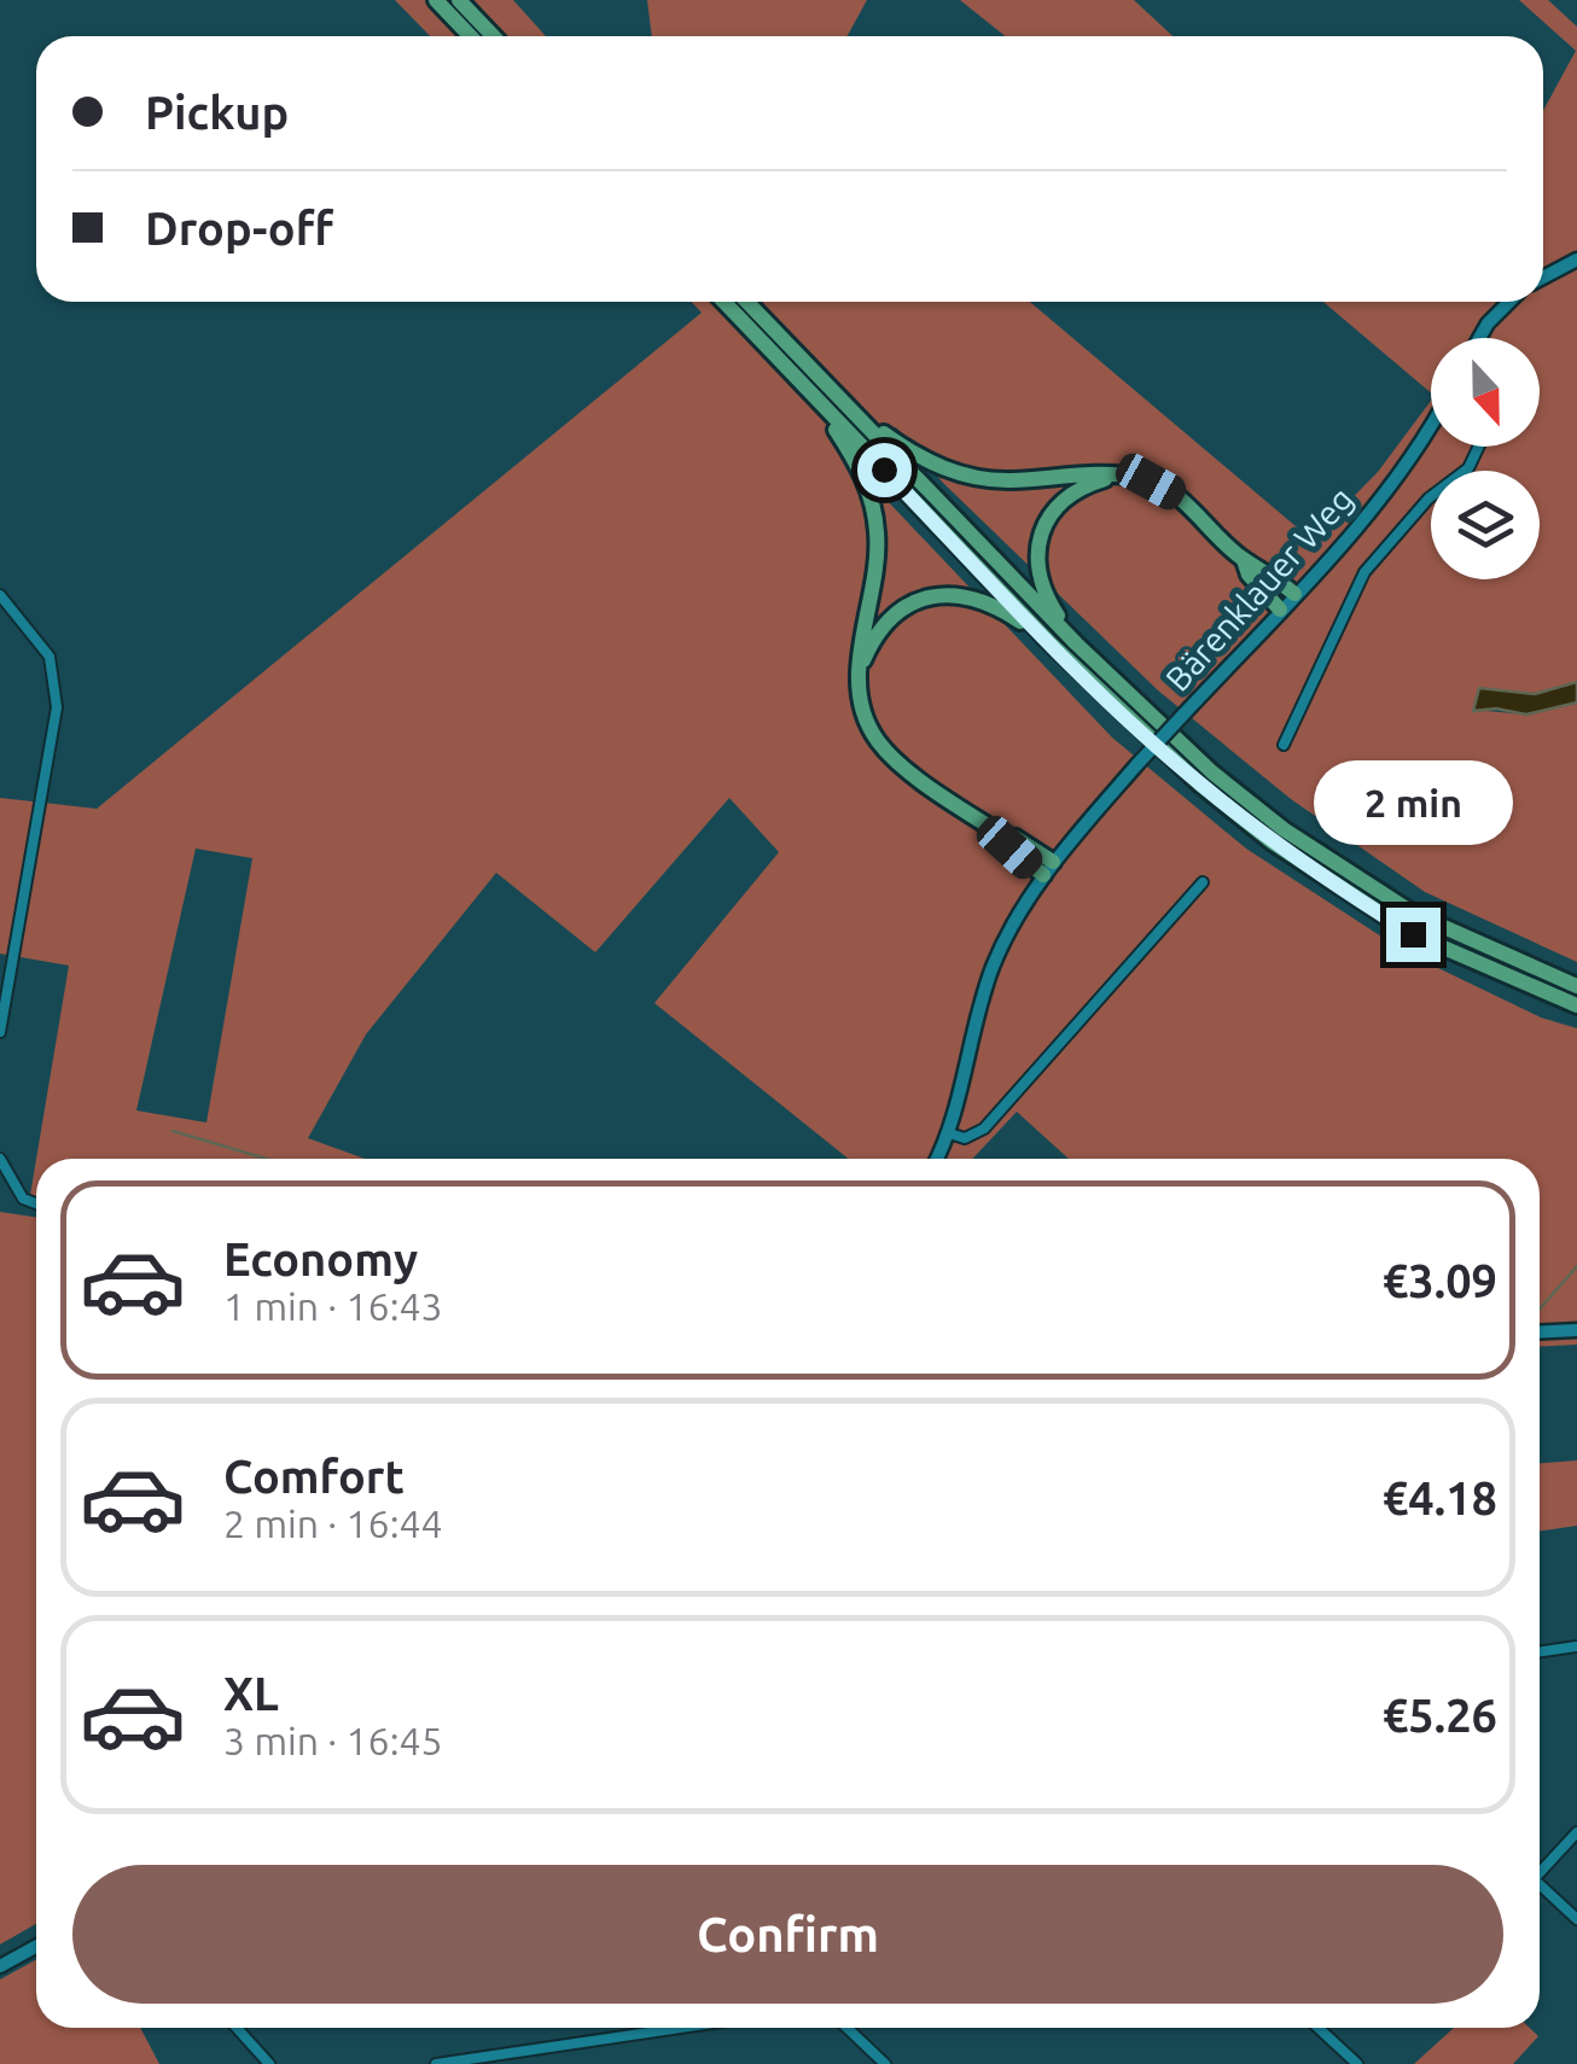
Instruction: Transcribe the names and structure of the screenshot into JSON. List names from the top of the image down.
{
  "streets": {
    "street": ["Bärenklauer Weg"]
  },
  "north": "bottom",
  "page": {
    "banner": ["Pickup", "Drop-off"],
    "bubble": "2 min",
    "list": [
      {
        "name": "Economy",
        "note": "1 min · 16:43",
        "value": "€3.09"
      },
      {
        "name": "Comfort",
        "note": "2 min · 16:44",
        "value": "€4.18"
      },
      {
        "name": "XL",
        "note": "3 min · 16:45",
        "value": "€5.26"
      }
    ],
    "buttons": "Confirm"
  }
}
